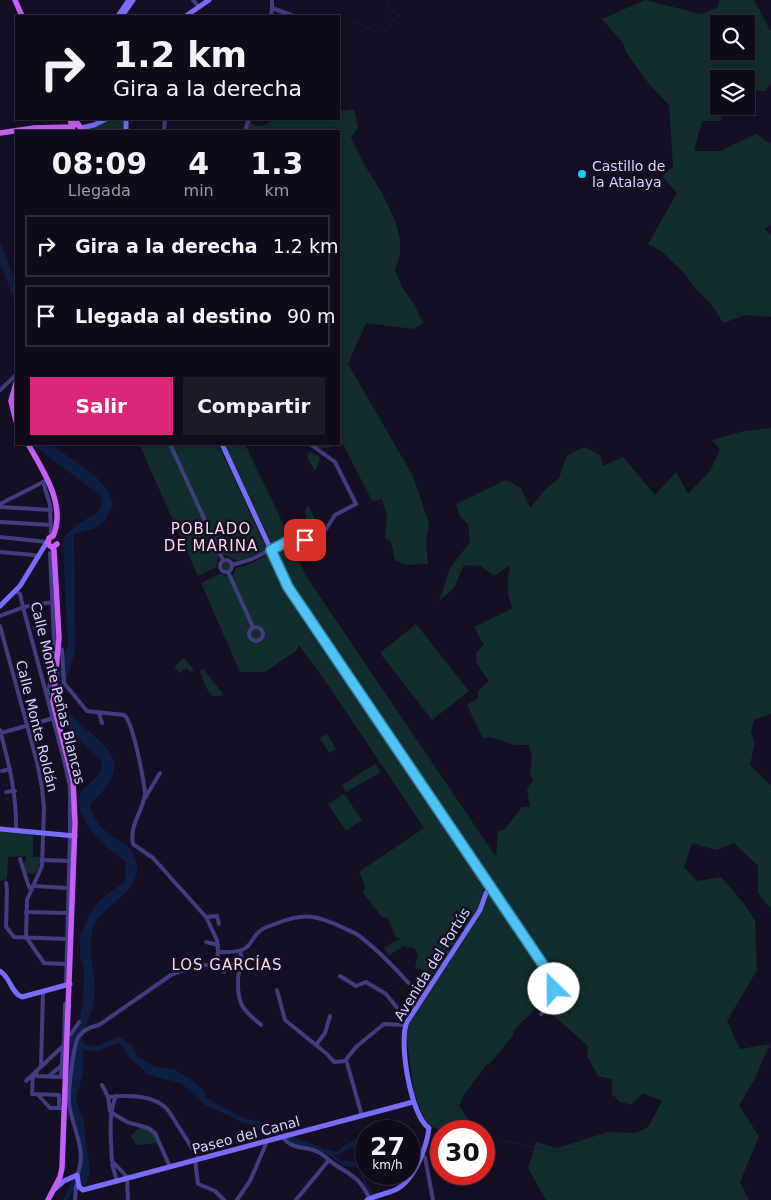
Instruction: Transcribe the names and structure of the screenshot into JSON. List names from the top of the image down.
{
  "streets": {
    "main road": ["Calle Monte Peñas Blancas", "Avenida del Portús", "Paseo del Canal"],
    "street": ["Calle Monte Roldán"]
  },
  "crossings": [
    ["Avenida del Portús", "Paseo del Canal"]
  ],
  "districts": ["POBLADO DE MARINA", "LOS GARCÍAS"],
  "places": ["Castillo de la Atalaya"],
  "page": {
    "turn": ["1.2 km", "Gira a la derecha"],
    "eta": [
      "08:09",
      "Llegada",
      "4",
      "min",
      "1.3",
      "km"
    ],
    "list": [
      {
        "name": "Gira a la derecha",
        "value": "1.2 km"
      },
      {
        "name": "Llegada al destino",
        "value": "90 m"
      }
    ],
    "buttons": ["Salir", "Compartir"],
    "speed": "27 km/h",
    "limit": "30"
  }
}
